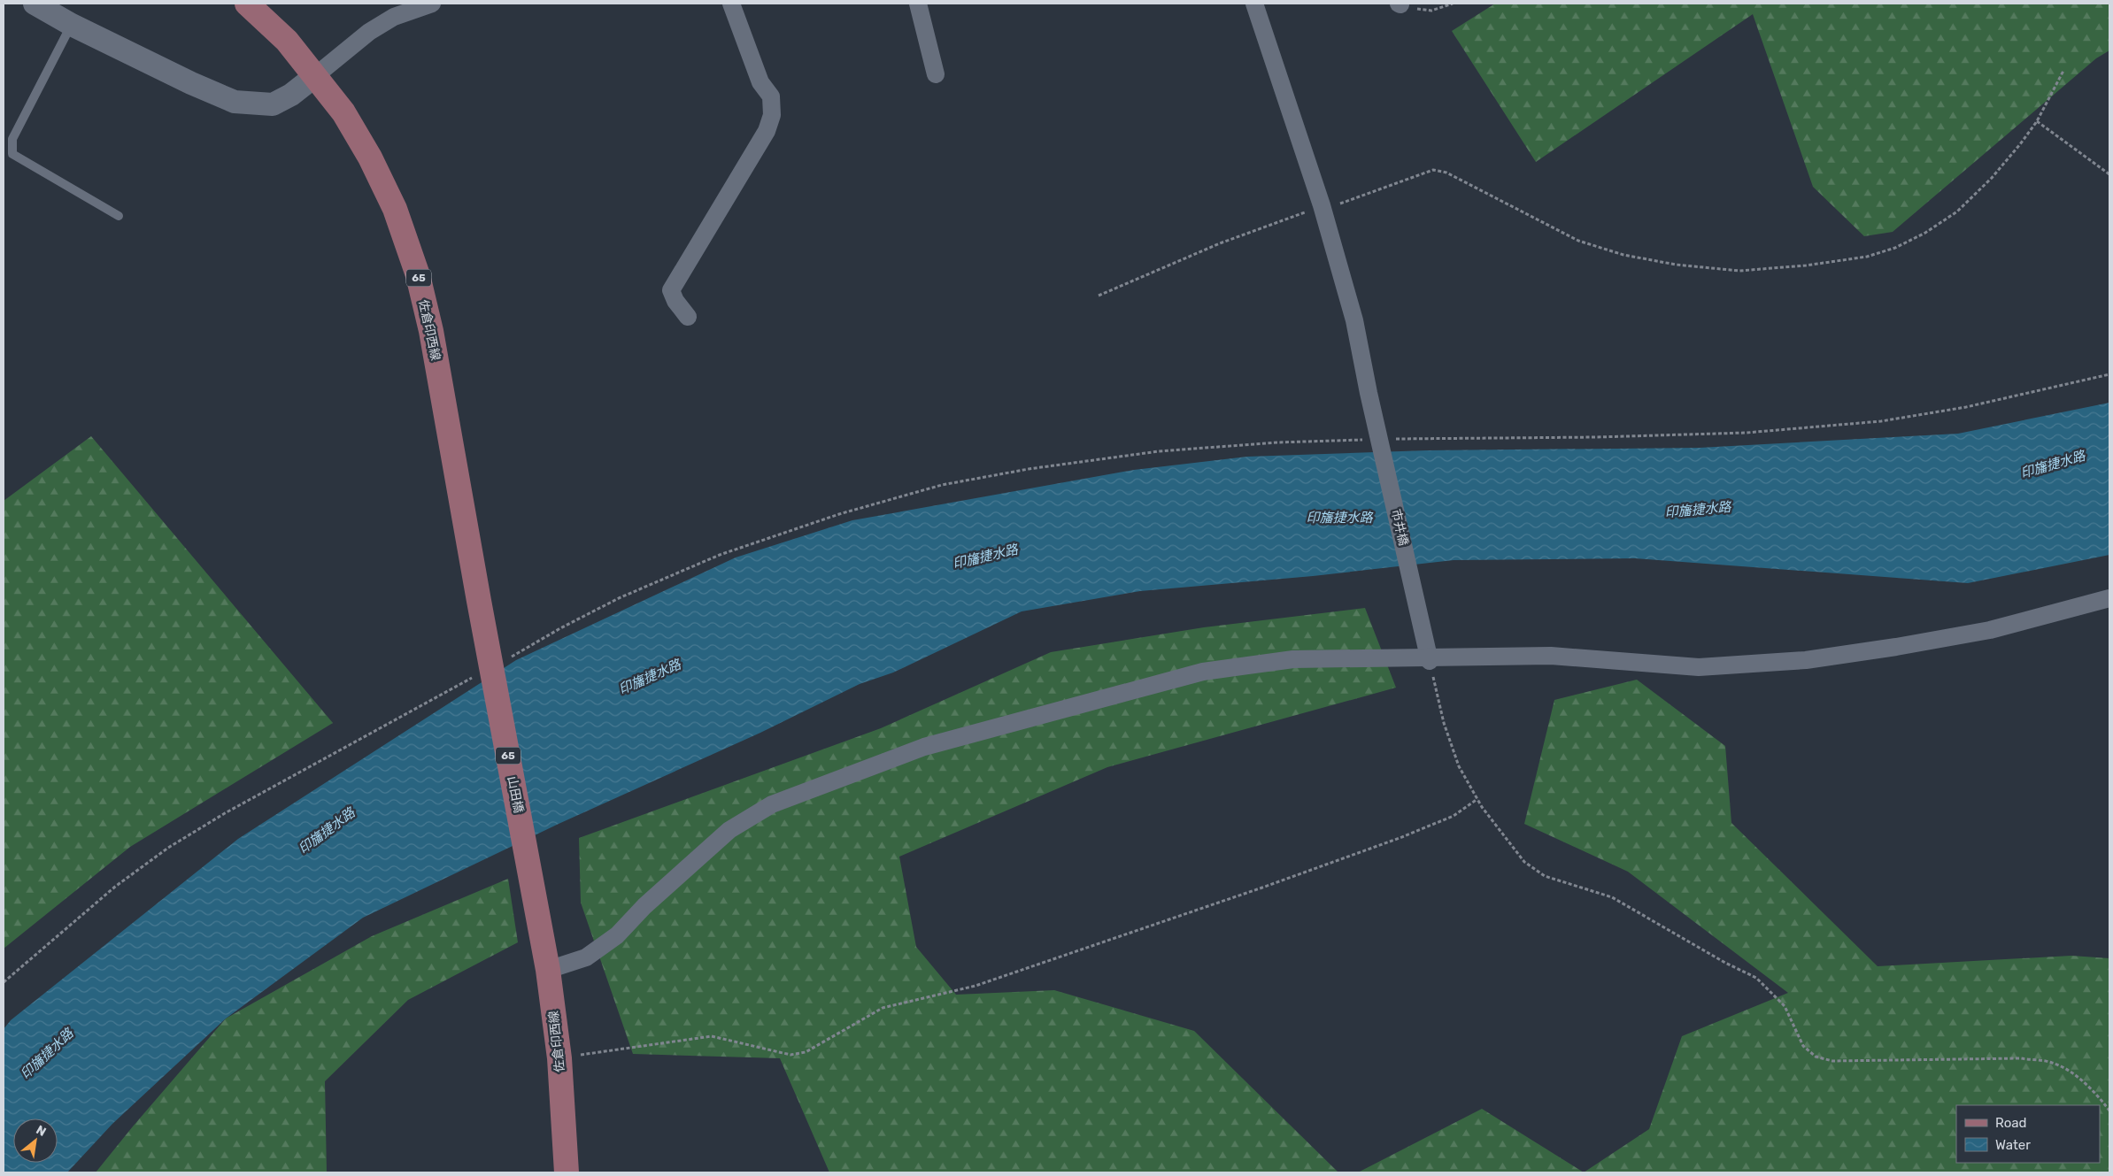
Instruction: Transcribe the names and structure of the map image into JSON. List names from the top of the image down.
{
  "streets": {
    "main road": ["65", "佐倉印西線", "山田橋"],
    "street": ["市井橋"]
  },
  "crossings": [
    ["佐倉印西線", "山田橋"]
  ],
  "water": ["印旛捷水路"],
  "legend": ["Road", "Water"],
  "north": "top right"
}
